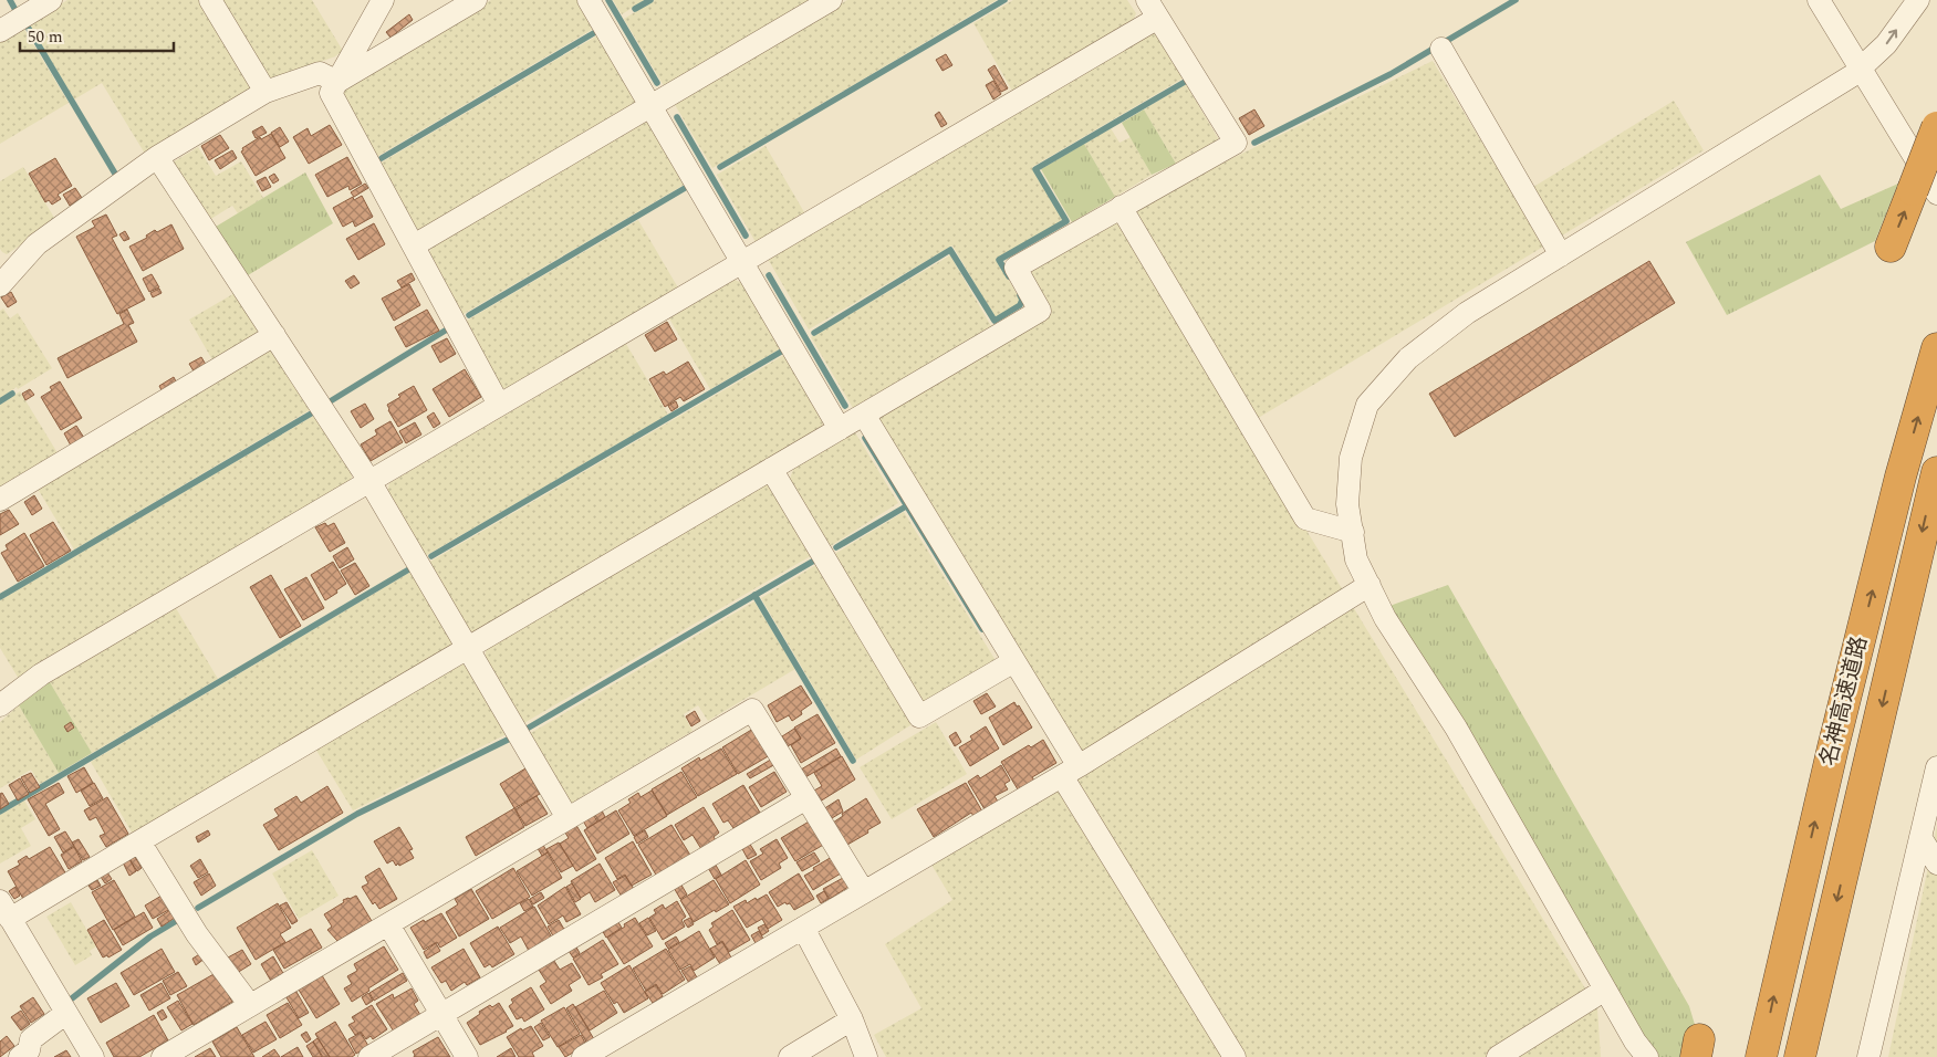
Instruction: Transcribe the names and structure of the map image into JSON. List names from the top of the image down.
{
  "streets": {
    "highway": ["名神高速道路"]
  },
  "scale_bar": "50 m"
}
